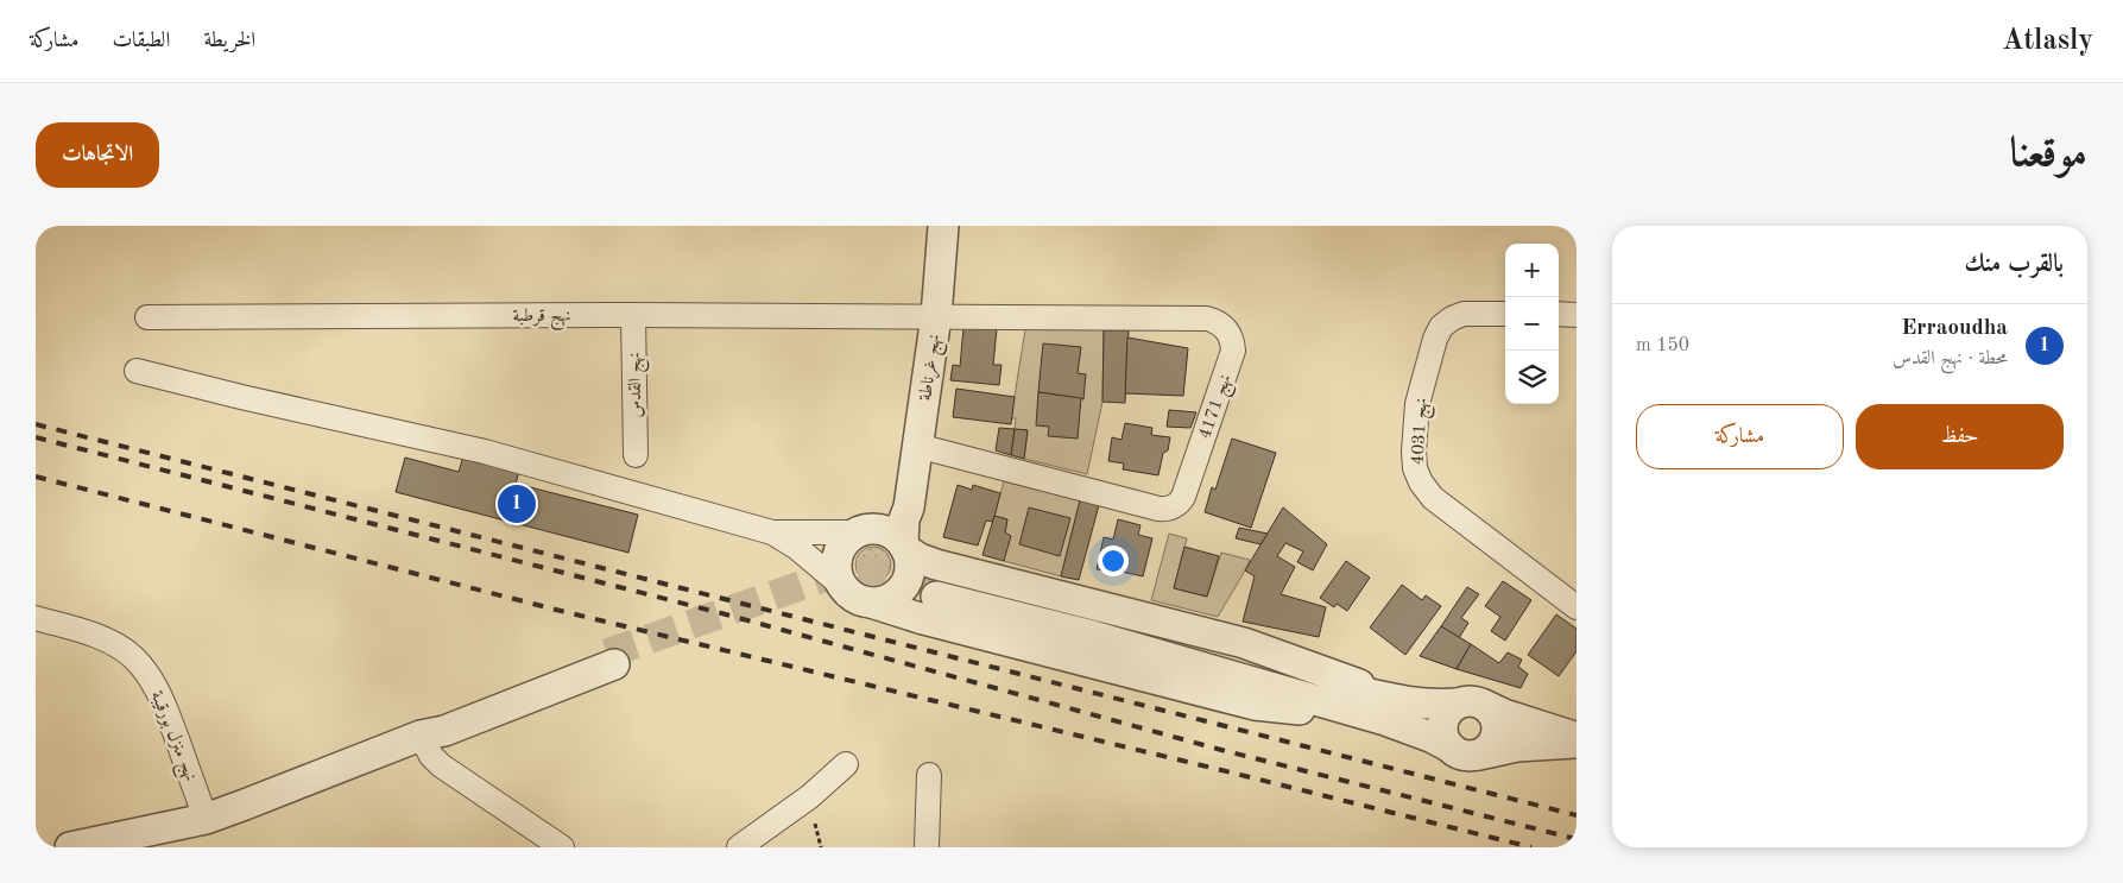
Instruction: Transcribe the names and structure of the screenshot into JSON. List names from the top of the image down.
{
  "streets": {
    "street": [
      "نهج قرطبة",
      "نهج غرناطة",
      "نهج القدس",
      "نهج 4171",
      "نهج 4031",
      "نهج منزل بورقيبة"
    ]
  },
  "crossings": [
    ["نهج قرطبة", "نهج غرناطة"],
    ["نهج قرطبة", "نهج القدس"],
    ["نهج قرطبة", "نهج 4171"],
    ["نهج غرناطة", "نهج 4171"]
  ],
  "page": {
    "header": "Atlasly",
    "nav": ["الخريطة", "الطبقات", "مشاركة"],
    "title": "موقعنا",
    "buttons": [
      "الاتجاهات",
      ["حفظ", "مشاركة"]
    ],
    "heading": "بالقرب منك",
    "map_buttons": ["+", "−"],
    "list": [
      {
        "mark": "1",
        "name": "Erraoudha",
        "note": "محطة · نهج القدس",
        "value": "150 m"
      }
    ],
    "pins": "1"
  }
}
